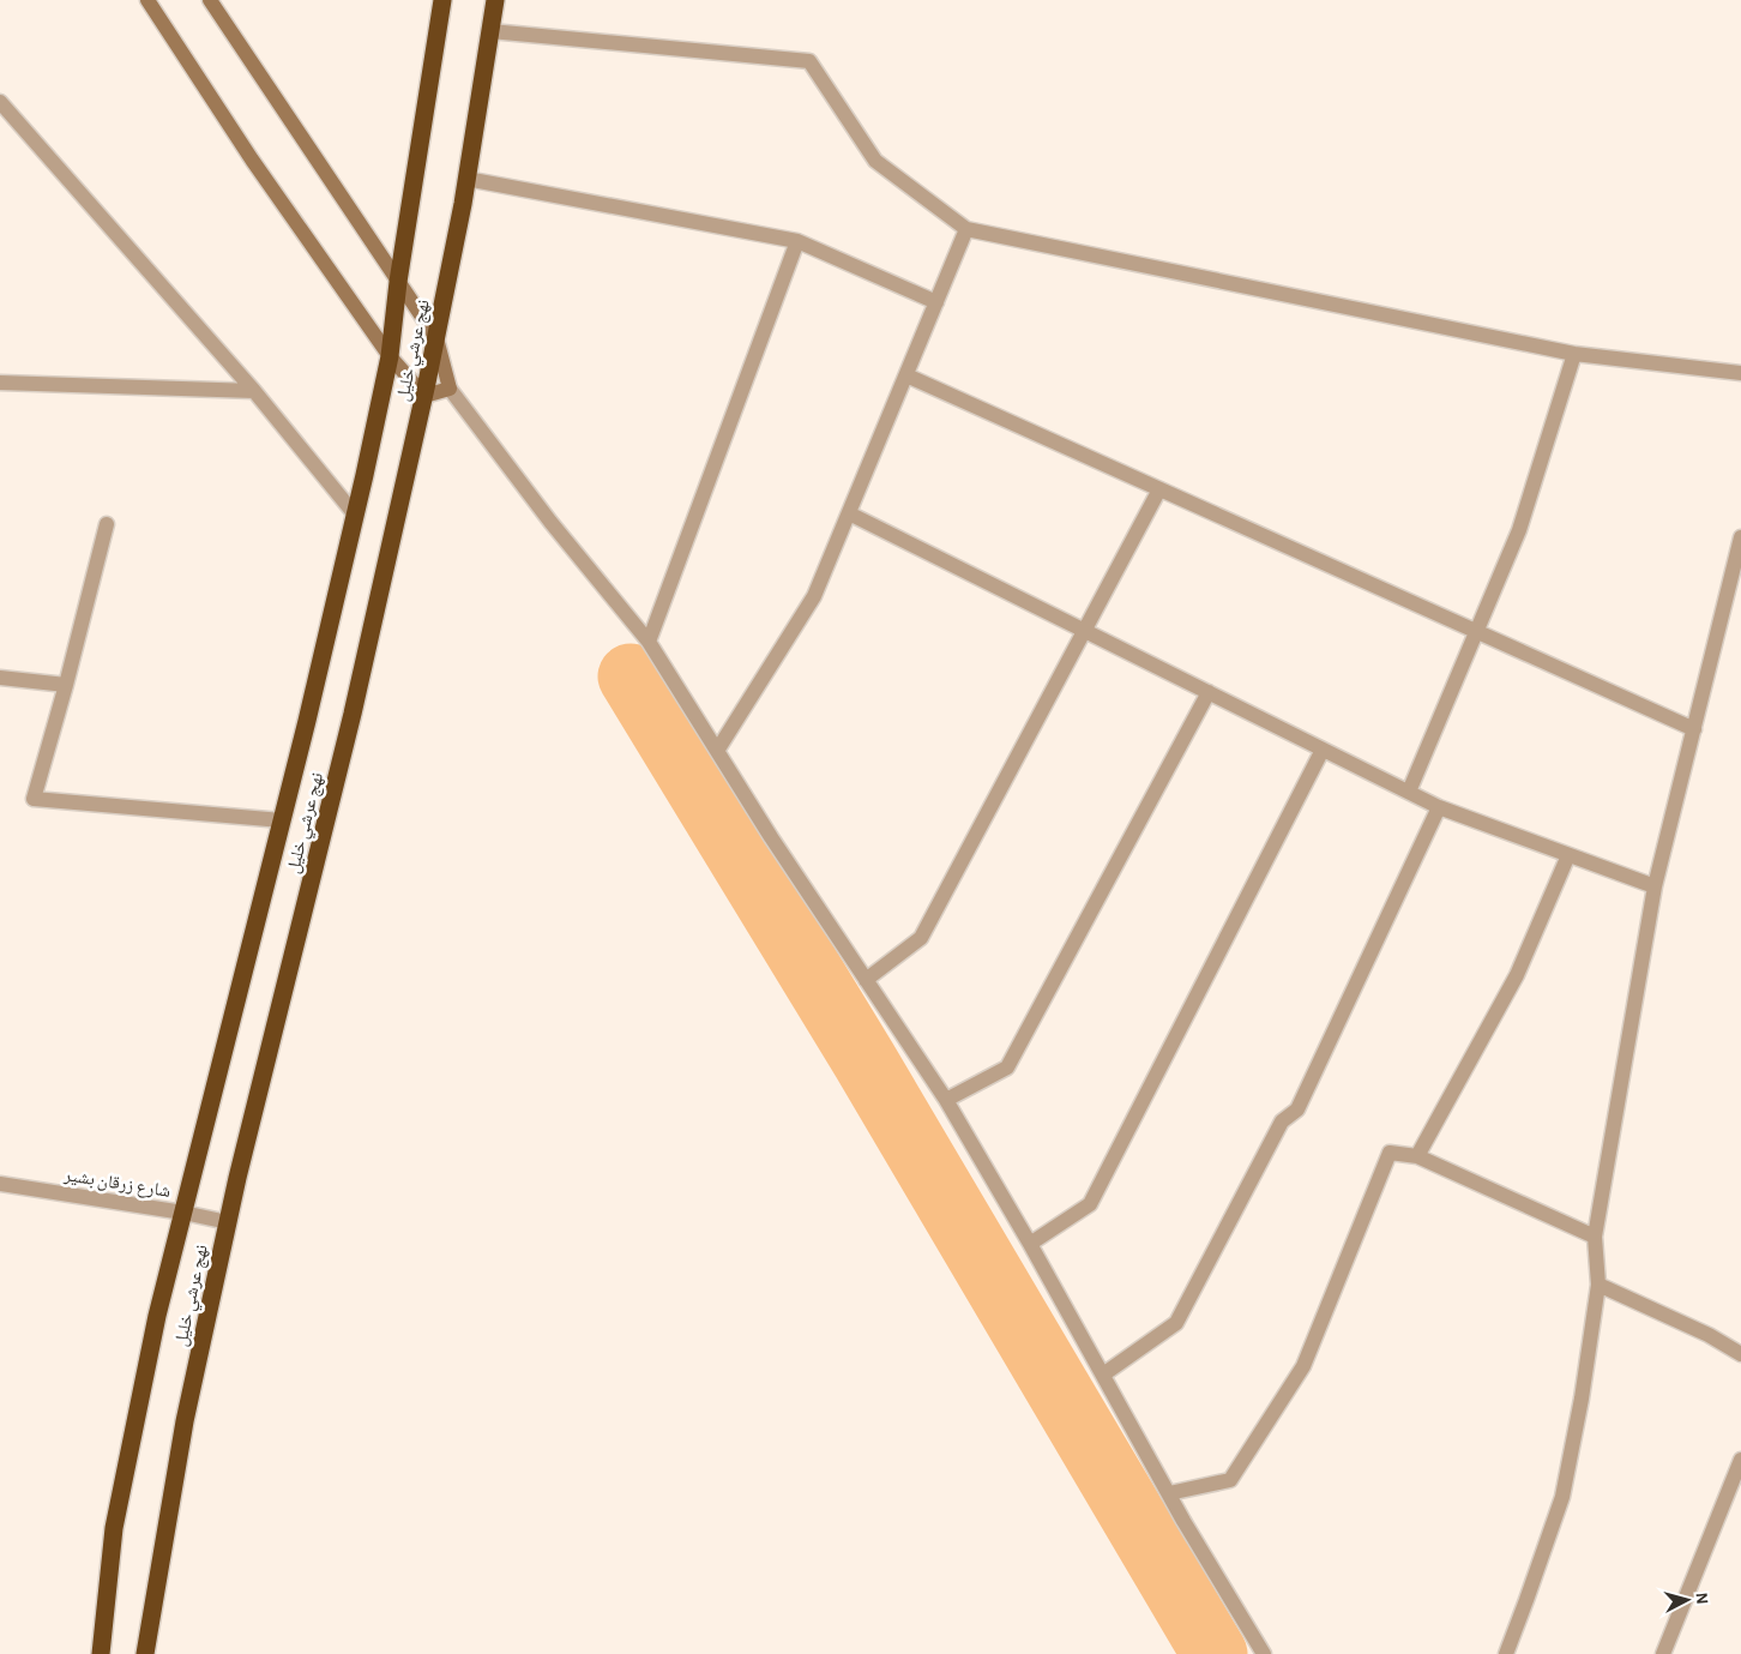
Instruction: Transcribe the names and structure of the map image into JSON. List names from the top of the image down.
{
  "streets": {
    "highway": ["نهج عرشي خليل"],
    "street": ["شارع زرقان بشير"]
  },
  "crossings": [
    ["نهج عرشي خليل", "شارع زرقان بشير"]
  ],
  "north": "right"
}
